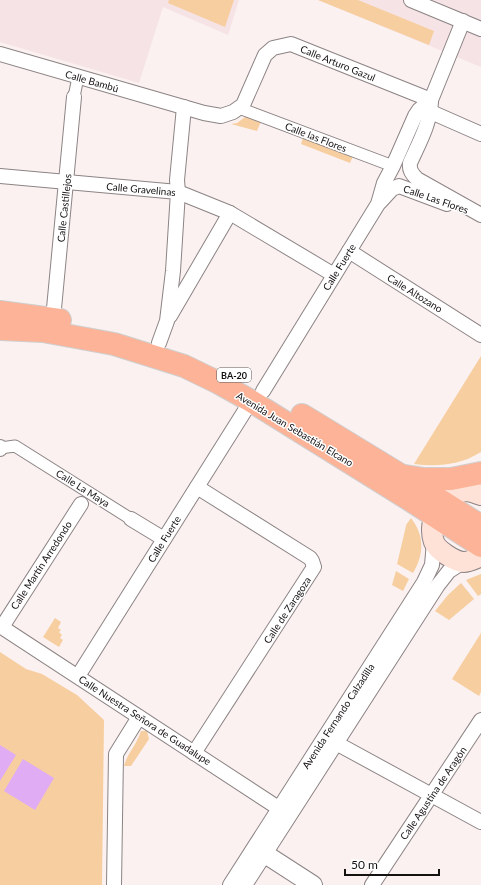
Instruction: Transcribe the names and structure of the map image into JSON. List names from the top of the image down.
{
  "streets": {
    "highway": ["BA-20", "Avenida Juan Sebastián Elcano"],
    "street": [
      "Calle Arturo Gazul",
      "Calle Bambú",
      "Calle las Flores",
      "Calle Gravelinas",
      "Calle Las Flores",
      "Calle Castillejos",
      "Calle Fuerte",
      "Calle Altozano",
      "Calle La Maya",
      "Calle Martín Arredondo",
      "Calle de Zaragoza",
      "Avenida Fernando Calzadilla",
      "Calle Nuestra Señora de Guadalupe",
      "Calle Agustina de Aragón"
    ]
  },
  "crossings": [
    ["Calle Arturo Gazul", "Calle las Flores"],
    ["Calle Arturo Gazul", "Calle Fuerte"],
    ["Calle las Flores", "Calle Fuerte"],
    ["Calle Gravelinas", "Calle Castillejos"],
    ["Calle Gravelinas", "Calle Fuerte"],
    ["Calle Las Flores", "Calle Fuerte"],
    ["Calle Castillejos", "Avenida Juan Sebastián Elcano"],
    ["Calle Fuerte", "Calle Altozano"],
    ["Calle Fuerte", "Avenida Juan Sebastián Elcano"],
    ["Calle Fuerte", "Calle La Maya"],
    ["Calle Fuerte", "Calle de Zaragoza"],
    ["Calle Fuerte", "Calle Nuestra Señora de Guadalupe"],
    ["BA-20", "Avenida Juan Sebastián Elcano"],
    ["BA-20", "Avenida Fernando Calzadilla"],
    ["Avenida Juan Sebastián Elcano", "Avenida Fernando Calzadilla"],
    ["Calle Martín Arredondo", "Calle Nuestra Señora de Guadalupe"],
    ["Calle de Zaragoza", "Calle Nuestra Señora de Guadalupe"],
    ["Avenida Fernando Calzadilla", "Calle Nuestra Señora de Guadalupe"]
  ],
  "scale_bar": "50 m"
}
